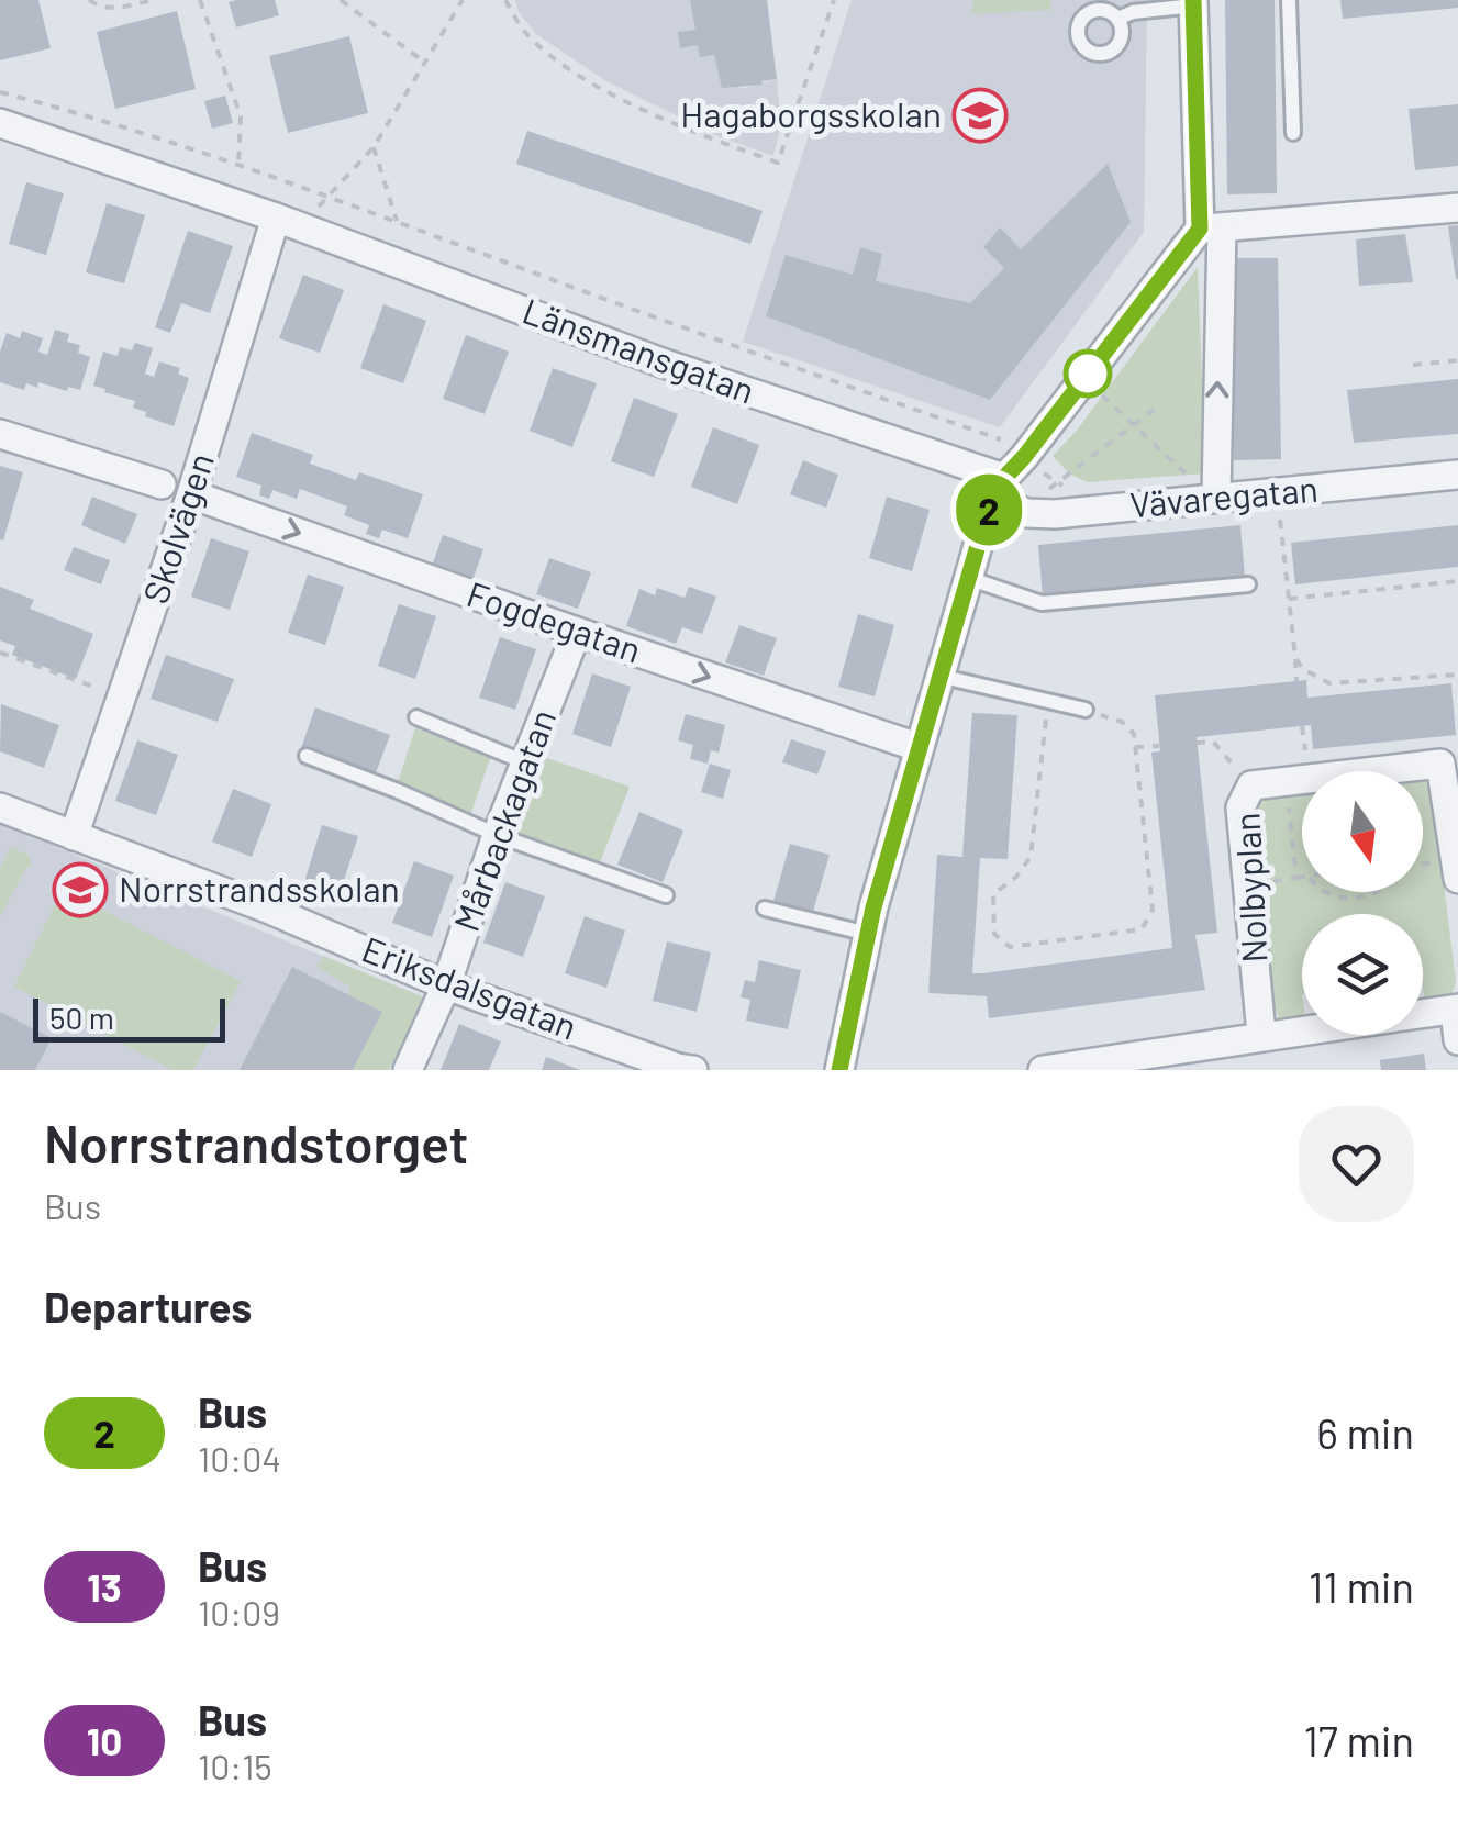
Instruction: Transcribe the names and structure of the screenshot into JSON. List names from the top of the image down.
{
  "streets": {
    "street": [
      "Länsmansgatan",
      "Vävaregatan",
      "Skolvägen",
      "Fogdegatan",
      "Mårbackagatan",
      "Nolbyplan",
      "Eriksdalsgatan"
    ]
  },
  "crossings": [
    ["Länsmansgatan", "Vävaregatan"],
    ["Länsmansgatan", "Skolvägen"],
    ["Skolvägen", "Fogdegatan"],
    ["Skolvägen", "Eriksdalsgatan"],
    ["Fogdegatan", "Mårbackagatan"],
    ["Mårbackagatan", "Eriksdalsgatan"]
  ],
  "one_way": ["Fogdegatan"],
  "places": {
    "school or university": ["Hagaborgsskolan", "Norrstrandsskolan"]
  },
  "lines": ["bus line 2"],
  "scale_bar": "50 m",
  "north": "bottom",
  "page": {
    "on_map": "2",
    "scale": "50 m",
    "heading": [
      ["Norrstrandstorget", "Bus"],
      "Departures"
    ],
    "list": [
      {
        "mark": "2",
        "name": "Bus",
        "note": "10:04",
        "value": "6 min"
      },
      {
        "mark": "13",
        "name": "Bus",
        "note": "10:09",
        "value": "11 min"
      },
      {
        "mark": "10",
        "name": "Bus",
        "note": "10:15",
        "value": "17 min"
      }
    ]
  }
}
